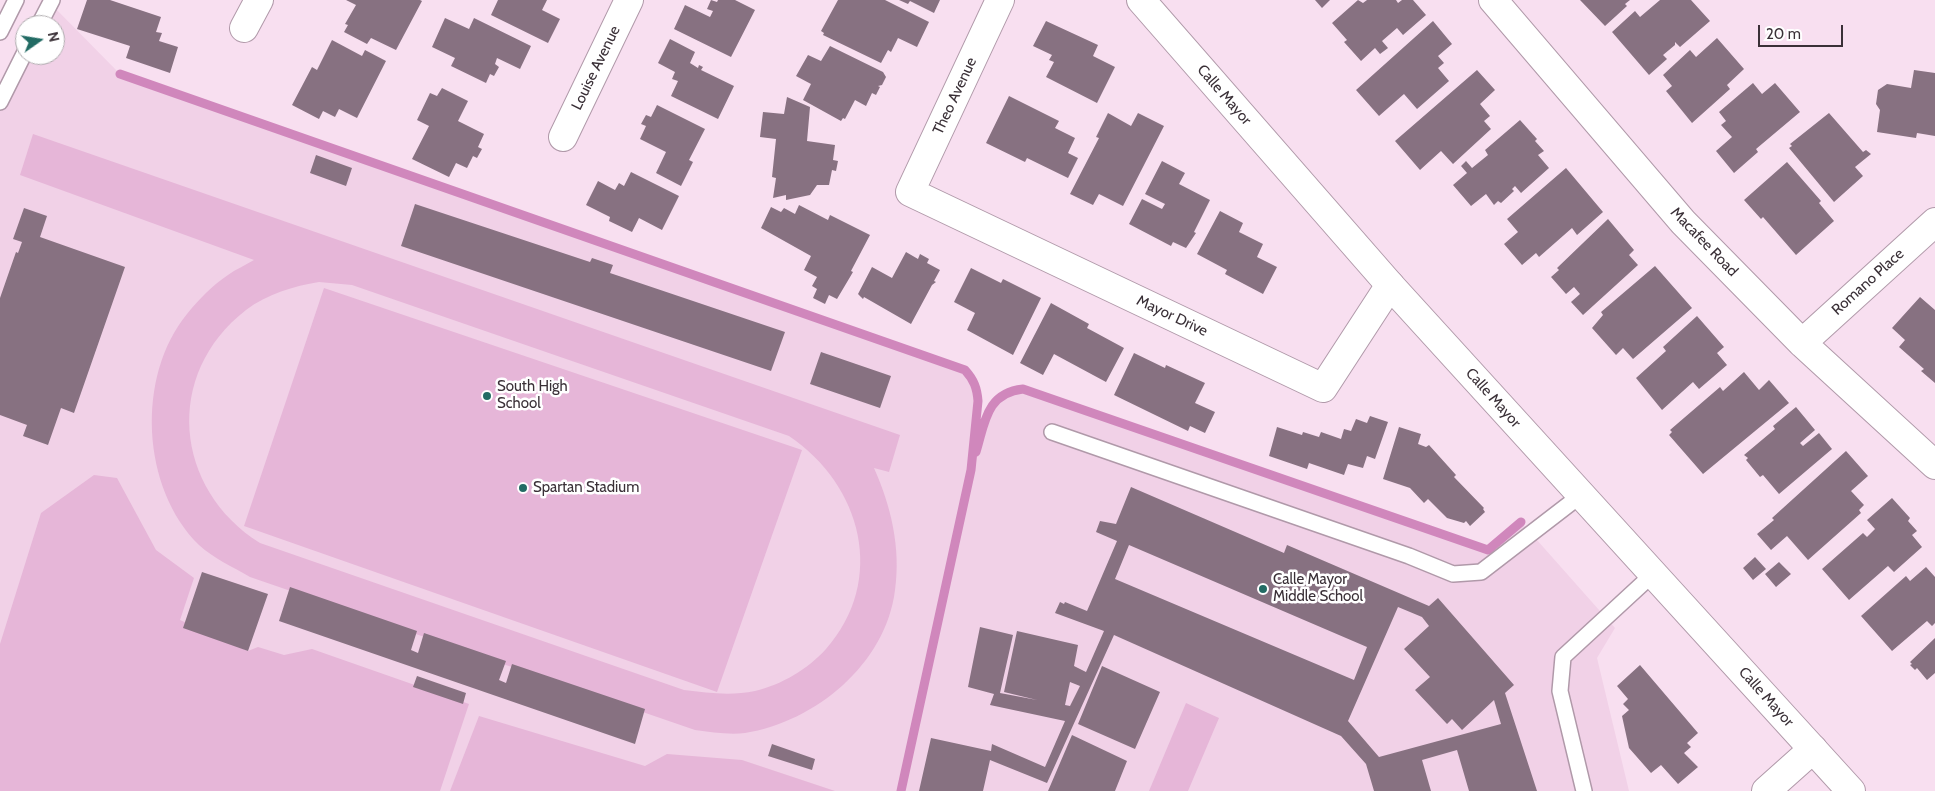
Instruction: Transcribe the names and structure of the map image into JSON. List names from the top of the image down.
{
  "streets": {
    "street": [
      "Louise Avenue",
      "Calle Mayor",
      "Theo Avenue",
      "Macafee Road",
      "Romano Place",
      "Mayor Drive"
    ]
  },
  "crossings": [
    ["Calle Mayor", "Mayor Drive"],
    ["Theo Avenue", "Mayor Drive"],
    ["Macafee Road", "Romano Place"]
  ],
  "places": ["South High School", "Spartan Stadium", "Calle Mayor Middle School"],
  "scale_bar": "20 m",
  "north": "right"
}
